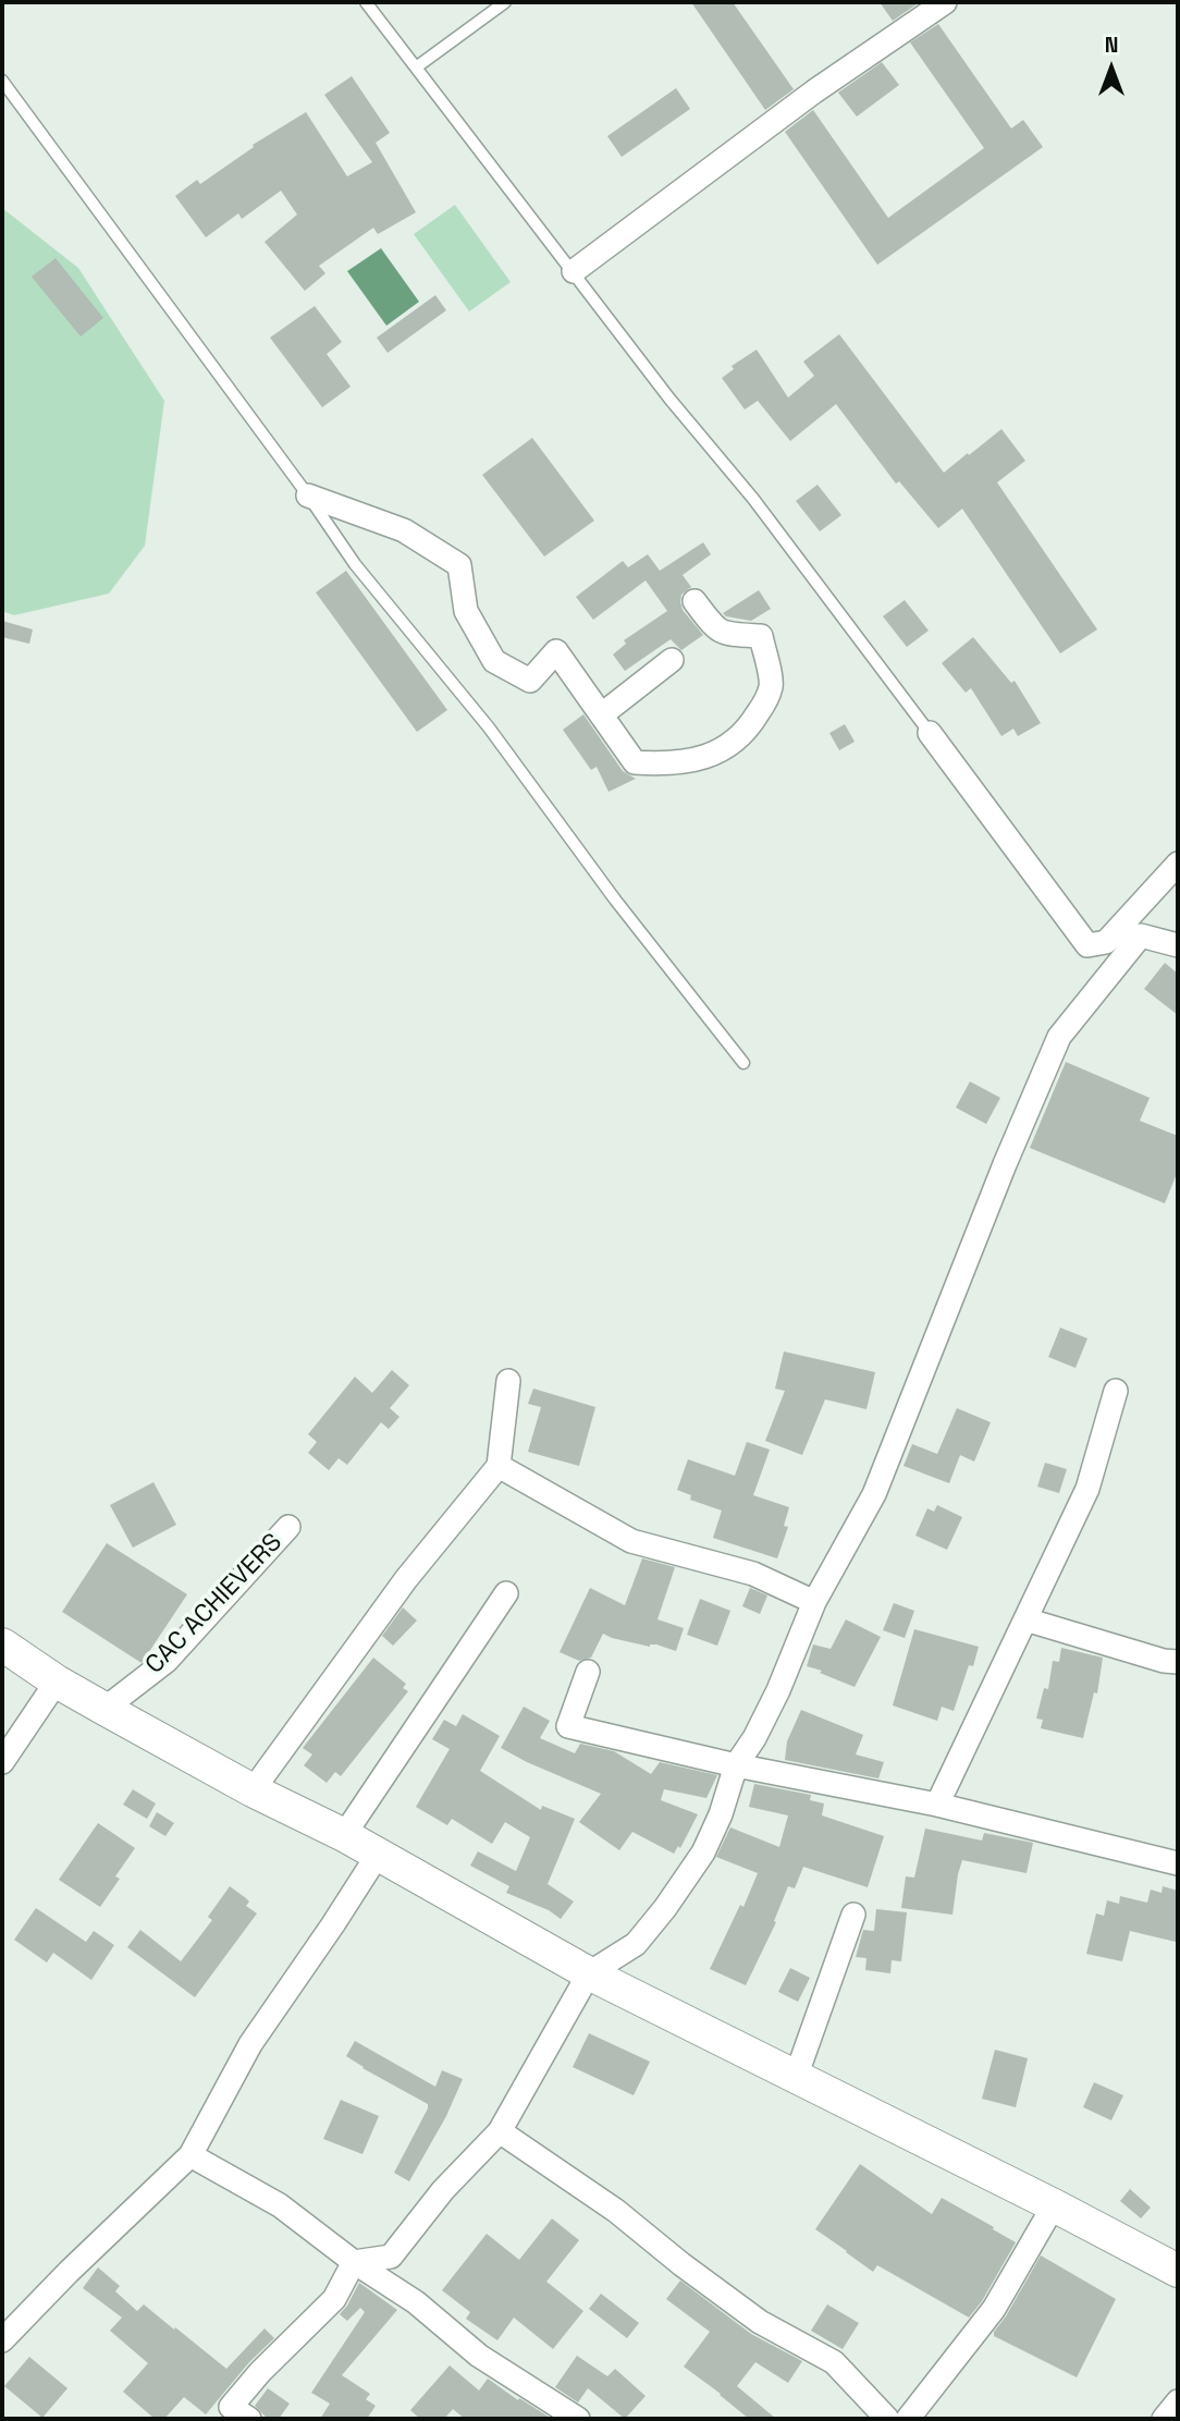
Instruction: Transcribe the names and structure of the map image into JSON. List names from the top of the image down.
{
  "streets": {
    "street": ["CAC ACHIEVERS"]
  },
  "north": "top"
}
